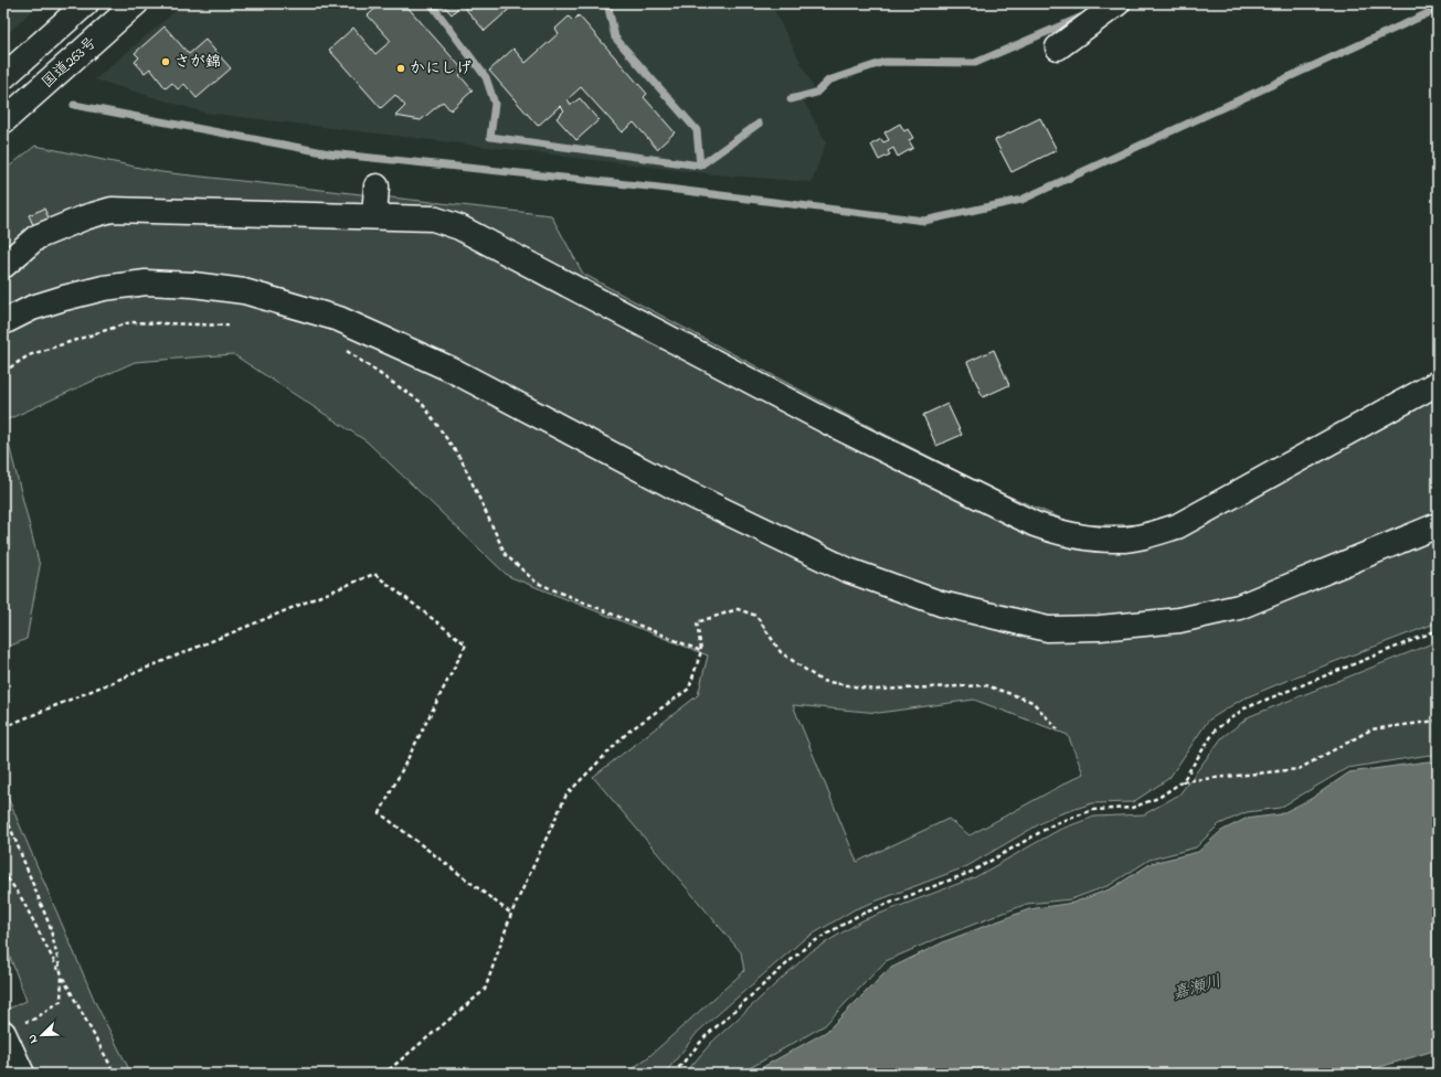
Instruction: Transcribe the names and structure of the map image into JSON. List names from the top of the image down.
{
  "streets": {
    "main road": ["国道263号"]
  },
  "water": ["嘉瀬川"],
  "places": ["さが錦", "かにしげ"],
  "north": "bottom left"
}
